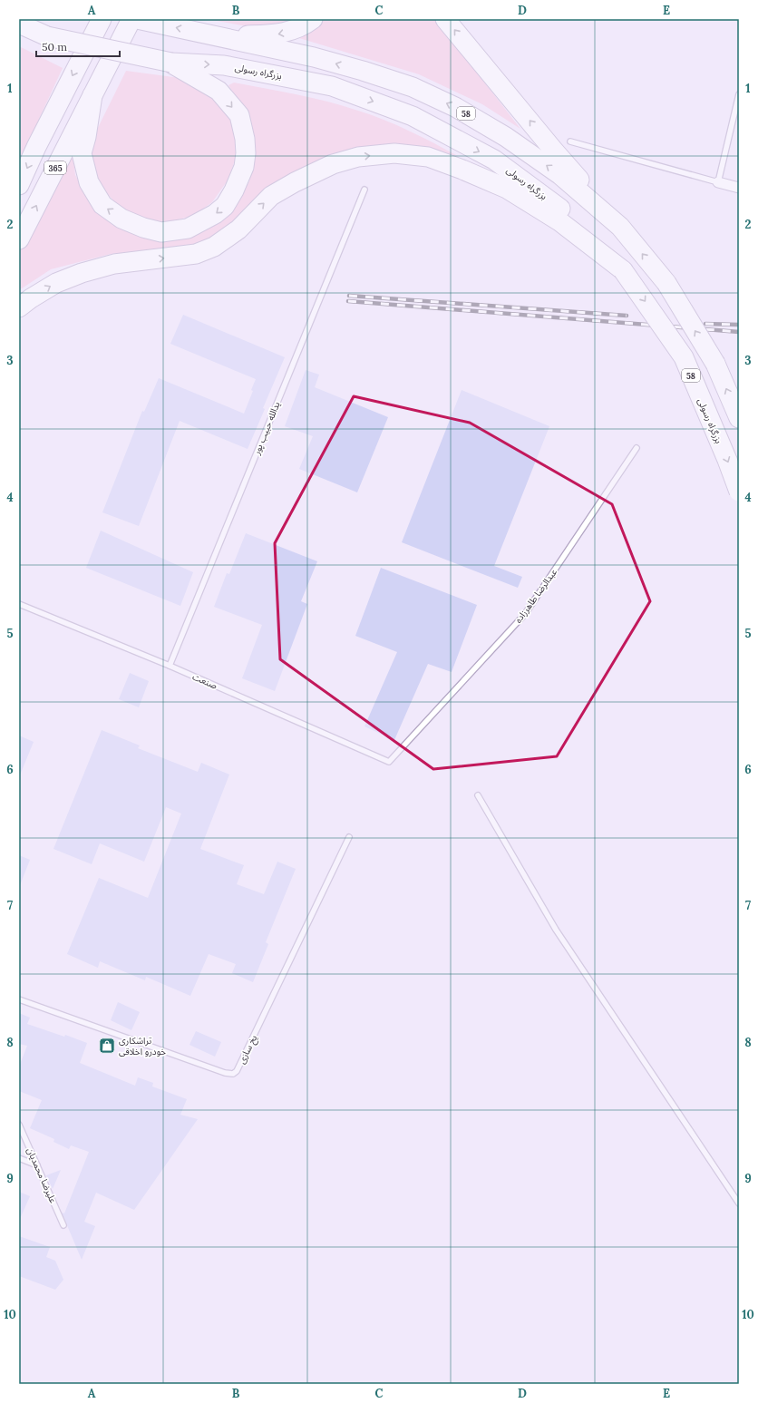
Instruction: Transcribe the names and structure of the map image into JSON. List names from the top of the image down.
{
  "streets": {
    "highway": ["بزرگراه رسولی", "58", "365"],
    "lane": [
      "یدالله حبیب پور",
      "عبدالرضا طاهرزاده",
      "صنعت",
      "یخ سازی",
      "علیرضا محمدیان"
    ]
  },
  "crossings": [
    ["بزرگراه رسولی", "58"],
    ["یدالله حبیب پور", "صنعت"],
    ["عبدالرضا طاهرزاده", "صنعت"]
  ],
  "places": {
    "shop": ["تراشکاری خودرو اخلاقی"]
  },
  "scale_bar": "50 m",
  "grid": {
    "columns": [
      "A",
      "B",
      "C",
      "D",
      "E"
    ],
    "rows": [
      "1",
      "2",
      "3",
      "4",
      "5",
      "6",
      "7",
      "8",
      "9",
      "10"
    ]
  }
}
